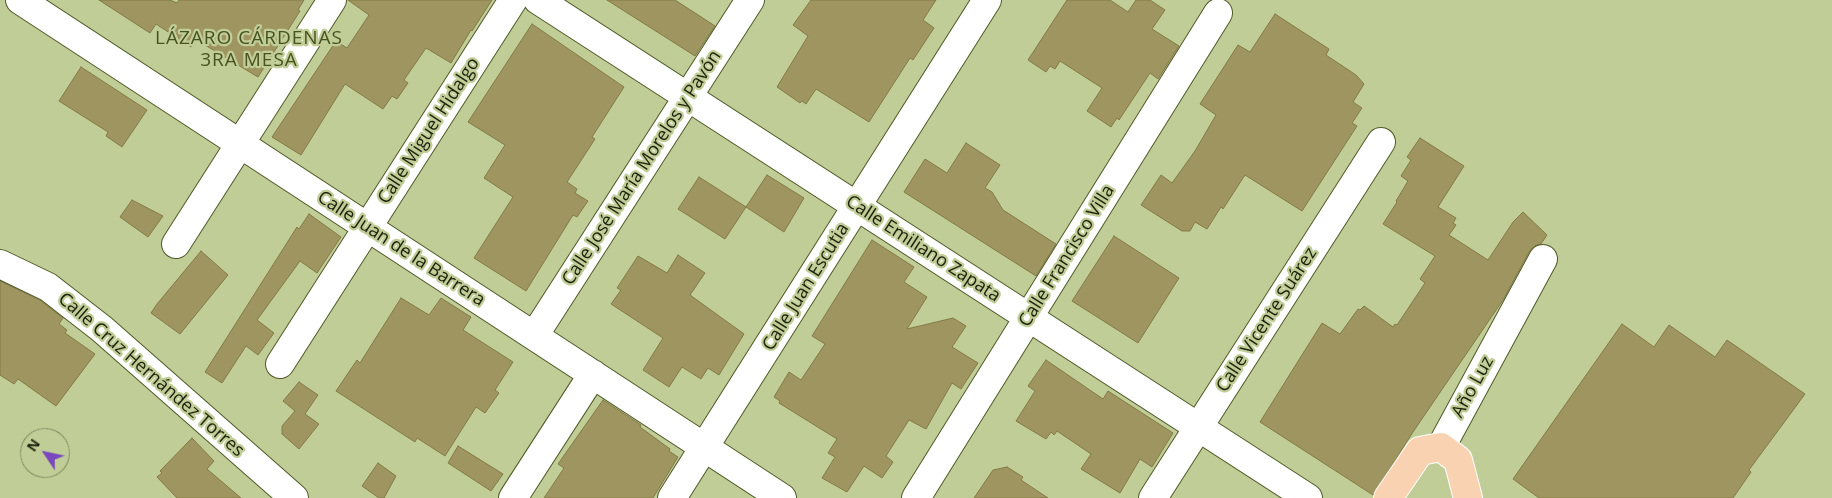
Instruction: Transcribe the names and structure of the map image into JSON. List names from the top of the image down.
{
  "streets": {
    "street": [
      "Calle Miguel Hidalgo",
      "Calle José María Morelos y Pavón",
      "Calle Juan de la Barrera",
      "Calle Emiliano Zapata",
      "Calle Francisco Villa",
      "Calle Juan Escutia",
      "Calle Vicente Suárez",
      "Calle Cruz Hernández Torres",
      "Año Luz"
    ]
  },
  "crossings": [
    ["Calle Miguel Hidalgo", "Calle Juan de la Barrera"],
    ["Calle José María Morelos y Pavón", "Calle Juan de la Barrera"],
    ["Calle José María Morelos y Pavón", "Calle Emiliano Zapata"],
    ["Calle Juan de la Barrera", "Calle Juan Escutia"],
    ["Calle Emiliano Zapata", "Calle Francisco Villa"],
    ["Calle Emiliano Zapata", "Calle Juan Escutia"],
    ["Calle Emiliano Zapata", "Calle Vicente Suárez"]
  ],
  "districts": ["LÁZARO CÁRDENAS 3RA MESA"],
  "north": "top left"
}
